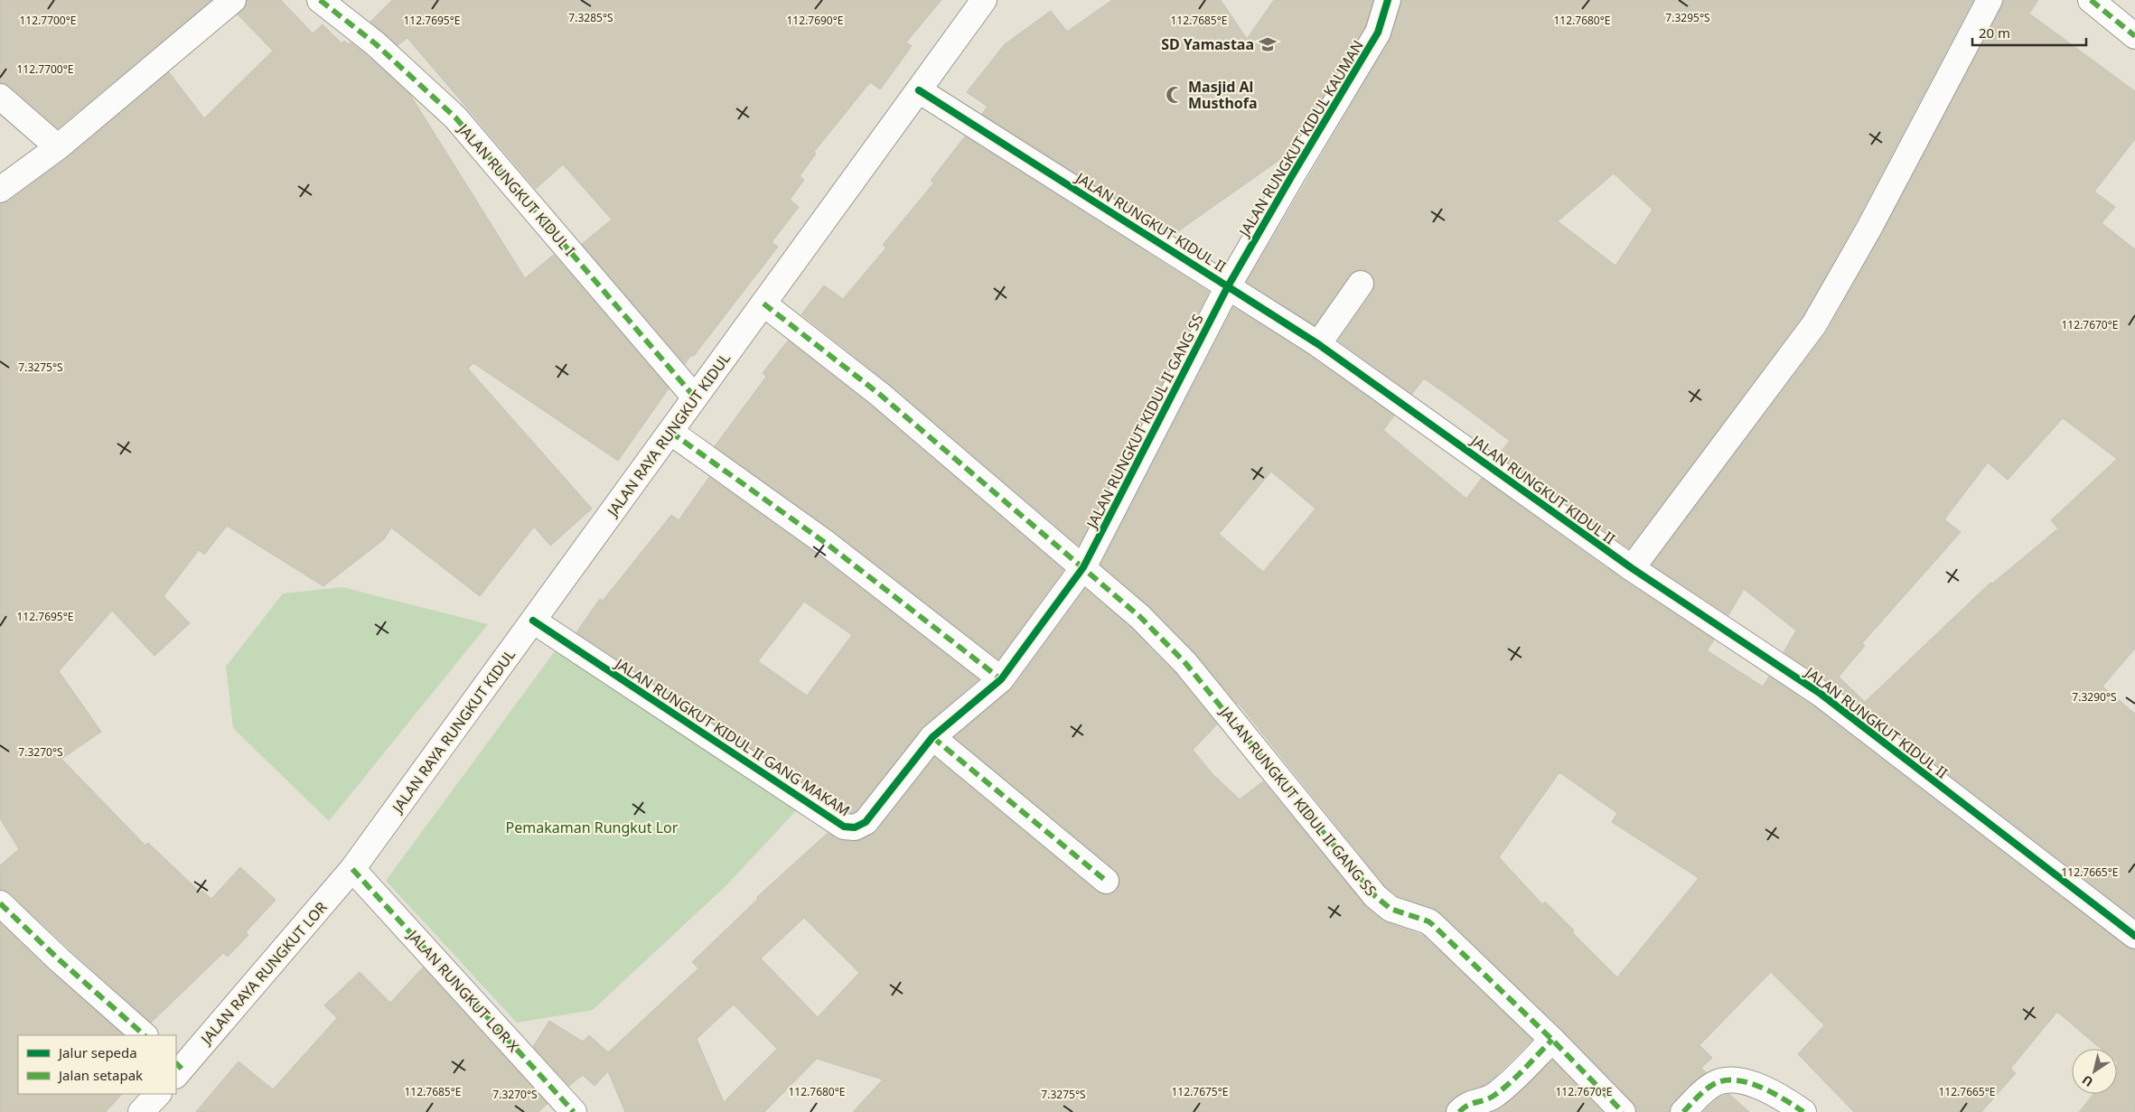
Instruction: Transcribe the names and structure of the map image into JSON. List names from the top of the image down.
{
  "streets": {
    "street": [
      "JALAN RUNGKUT KIDUL KAUMAN",
      "JALAN RUNGKUT KIDUL I",
      "JALAN RUNGKUT KIDUL II",
      "JALAN RUNGKUT KIDUL II GANG SS",
      "JALAN RAYA RUNGKUT KIDUL",
      "JALAN RUNGKUT KIDUL II GANG MAKAM",
      "JALAN RAYA RUNGKUT LOR",
      "JALAN RUNGKUT LOR X"
    ]
  },
  "crossings": [
    ["JALAN RUNGKUT KIDUL KAUMAN", "JALAN RUNGKUT KIDUL II"],
    ["JALAN RUNGKUT KIDUL KAUMAN", "JALAN RUNGKUT KIDUL II GANG SS"],
    ["JALAN RUNGKUT KIDUL I", "JALAN RAYA RUNGKUT KIDUL"],
    ["JALAN RUNGKUT KIDUL II", "JALAN RUNGKUT KIDUL II GANG SS"],
    ["JALAN RUNGKUT KIDUL II", "JALAN RAYA RUNGKUT KIDUL"],
    ["JALAN RUNGKUT KIDUL II GANG SS", "JALAN RAYA RUNGKUT KIDUL"],
    ["JALAN RUNGKUT KIDUL II GANG SS", "JALAN RUNGKUT KIDUL II GANG MAKAM"],
    ["JALAN RAYA RUNGKUT KIDUL", "JALAN RUNGKUT KIDUL II GANG MAKAM"],
    ["JALAN RAYA RUNGKUT KIDUL", "JALAN RAYA RUNGKUT LOR"],
    ["JALAN RAYA RUNGKUT KIDUL", "JALAN RUNGKUT LOR X"],
    ["JALAN RAYA RUNGKUT LOR", "JALAN RUNGKUT LOR X"]
  ],
  "parks": ["Pemakaman Rungkut Lor"],
  "places": {
    "school or university": ["SD Yamastaa"],
    "mosque": ["Masjid Al Musthofa"]
  },
  "legend": ["Jalur sepeda", "Jalan setapak"],
  "scale_bar": "20 m",
  "north": "bottom left",
  "coordinates": [
    "7.3285°S",
    "7.3295°S",
    "112.7700°E",
    "112.7695°E",
    "112.7690°E",
    "112.7685°E",
    "112.7680°E",
    "112.7670°E",
    "7.3275°S",
    "7.3290°S",
    "7.3270°S",
    "112.7665°E",
    "112.7675°E"
  ]
}
